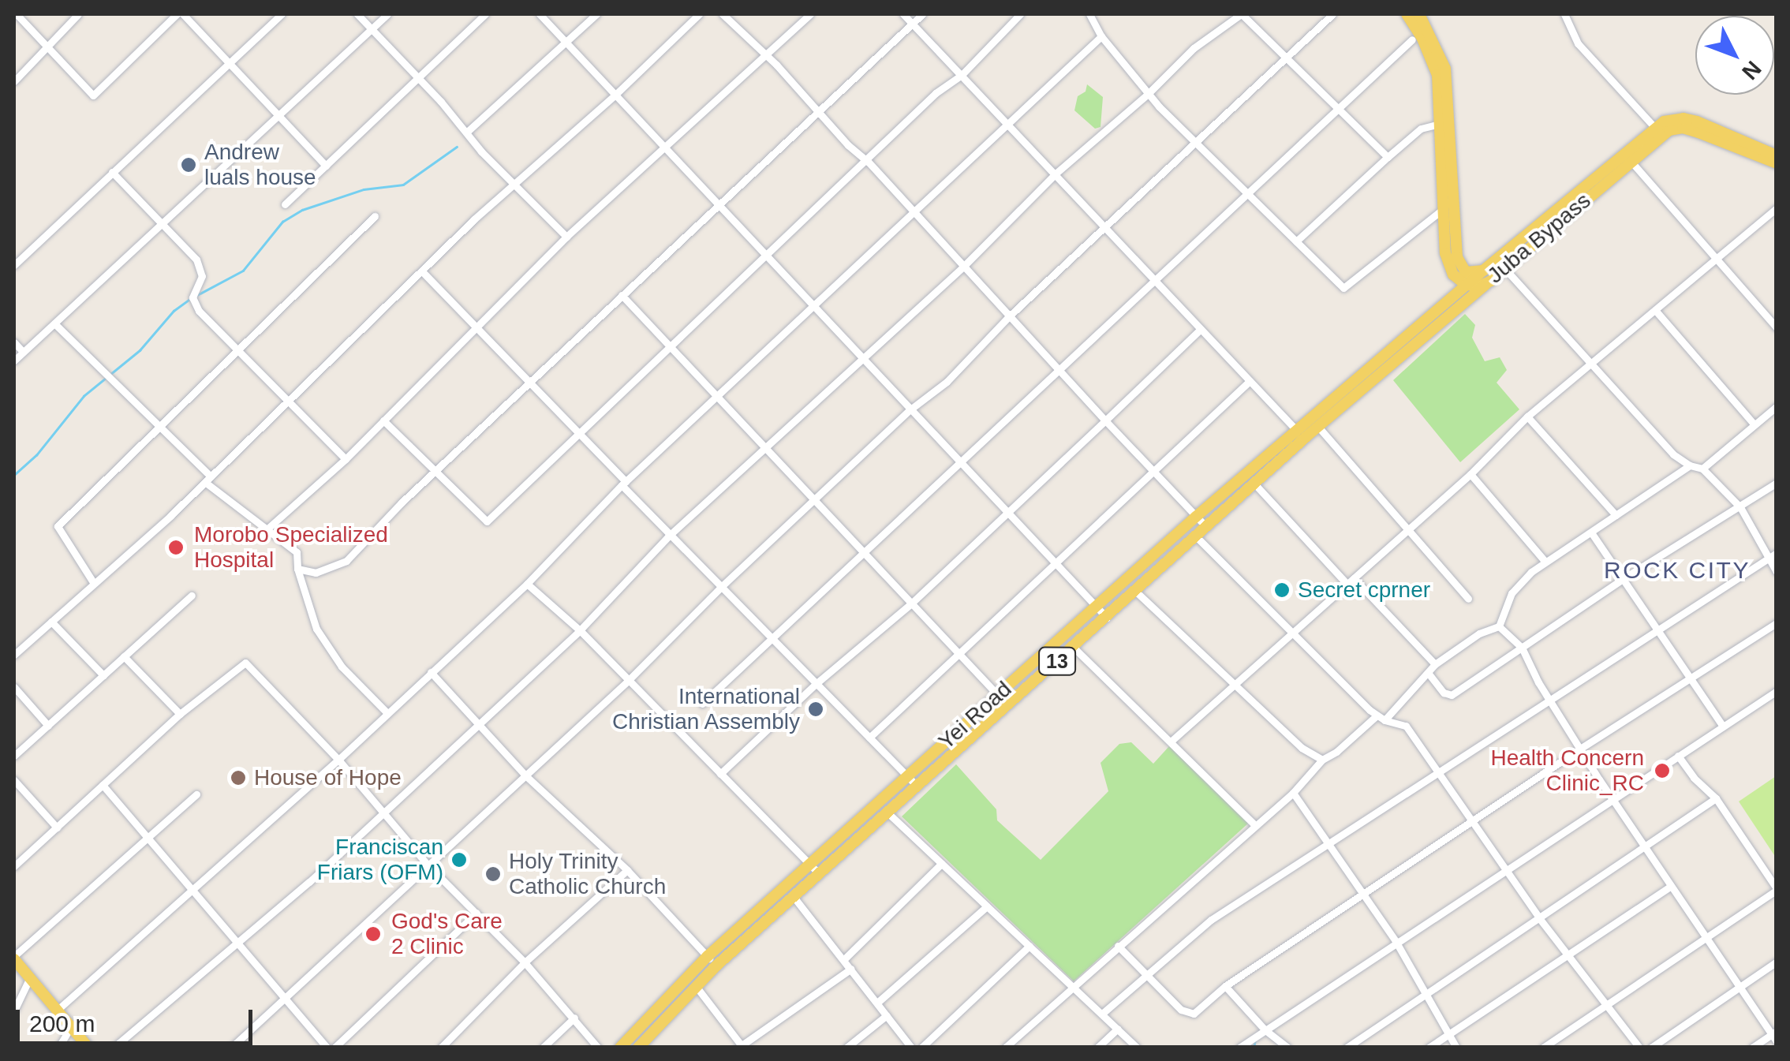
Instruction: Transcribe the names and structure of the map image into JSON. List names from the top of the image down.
{
  "streets": {
    "main road": ["Juba Bypass", "13", "Yei Road"]
  },
  "crossings": [
    ["Juba Bypass", "Yei Road"]
  ],
  "districts": ["ROCK CITY"],
  "places": [
    "Andrew luals house",
    "Morobo Specialized Hospital",
    "Secret cprner",
    "International Christian Assembly",
    "Health Concern Clinic_RC",
    "House of Hope",
    "Franciscan Friars (OFM)",
    "Holy Trinity Catholic Church",
    "God's Care 2 Clinic"
  ],
  "scale_bar": "200 m",
  "north": "bottom right"
}
